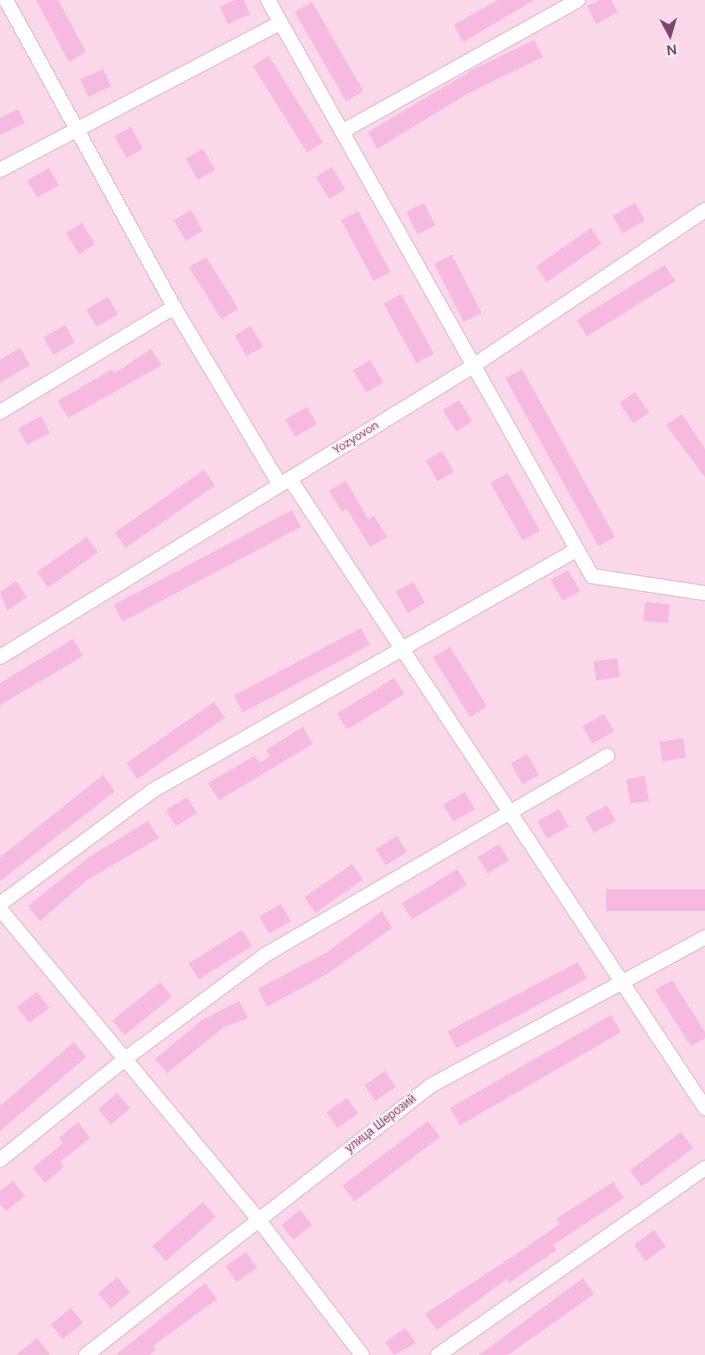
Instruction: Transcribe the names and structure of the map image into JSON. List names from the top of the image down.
{
  "streets": {
    "street": ["Yozyovon", "улица Шерозий"]
  },
  "north": "bottom"
}
